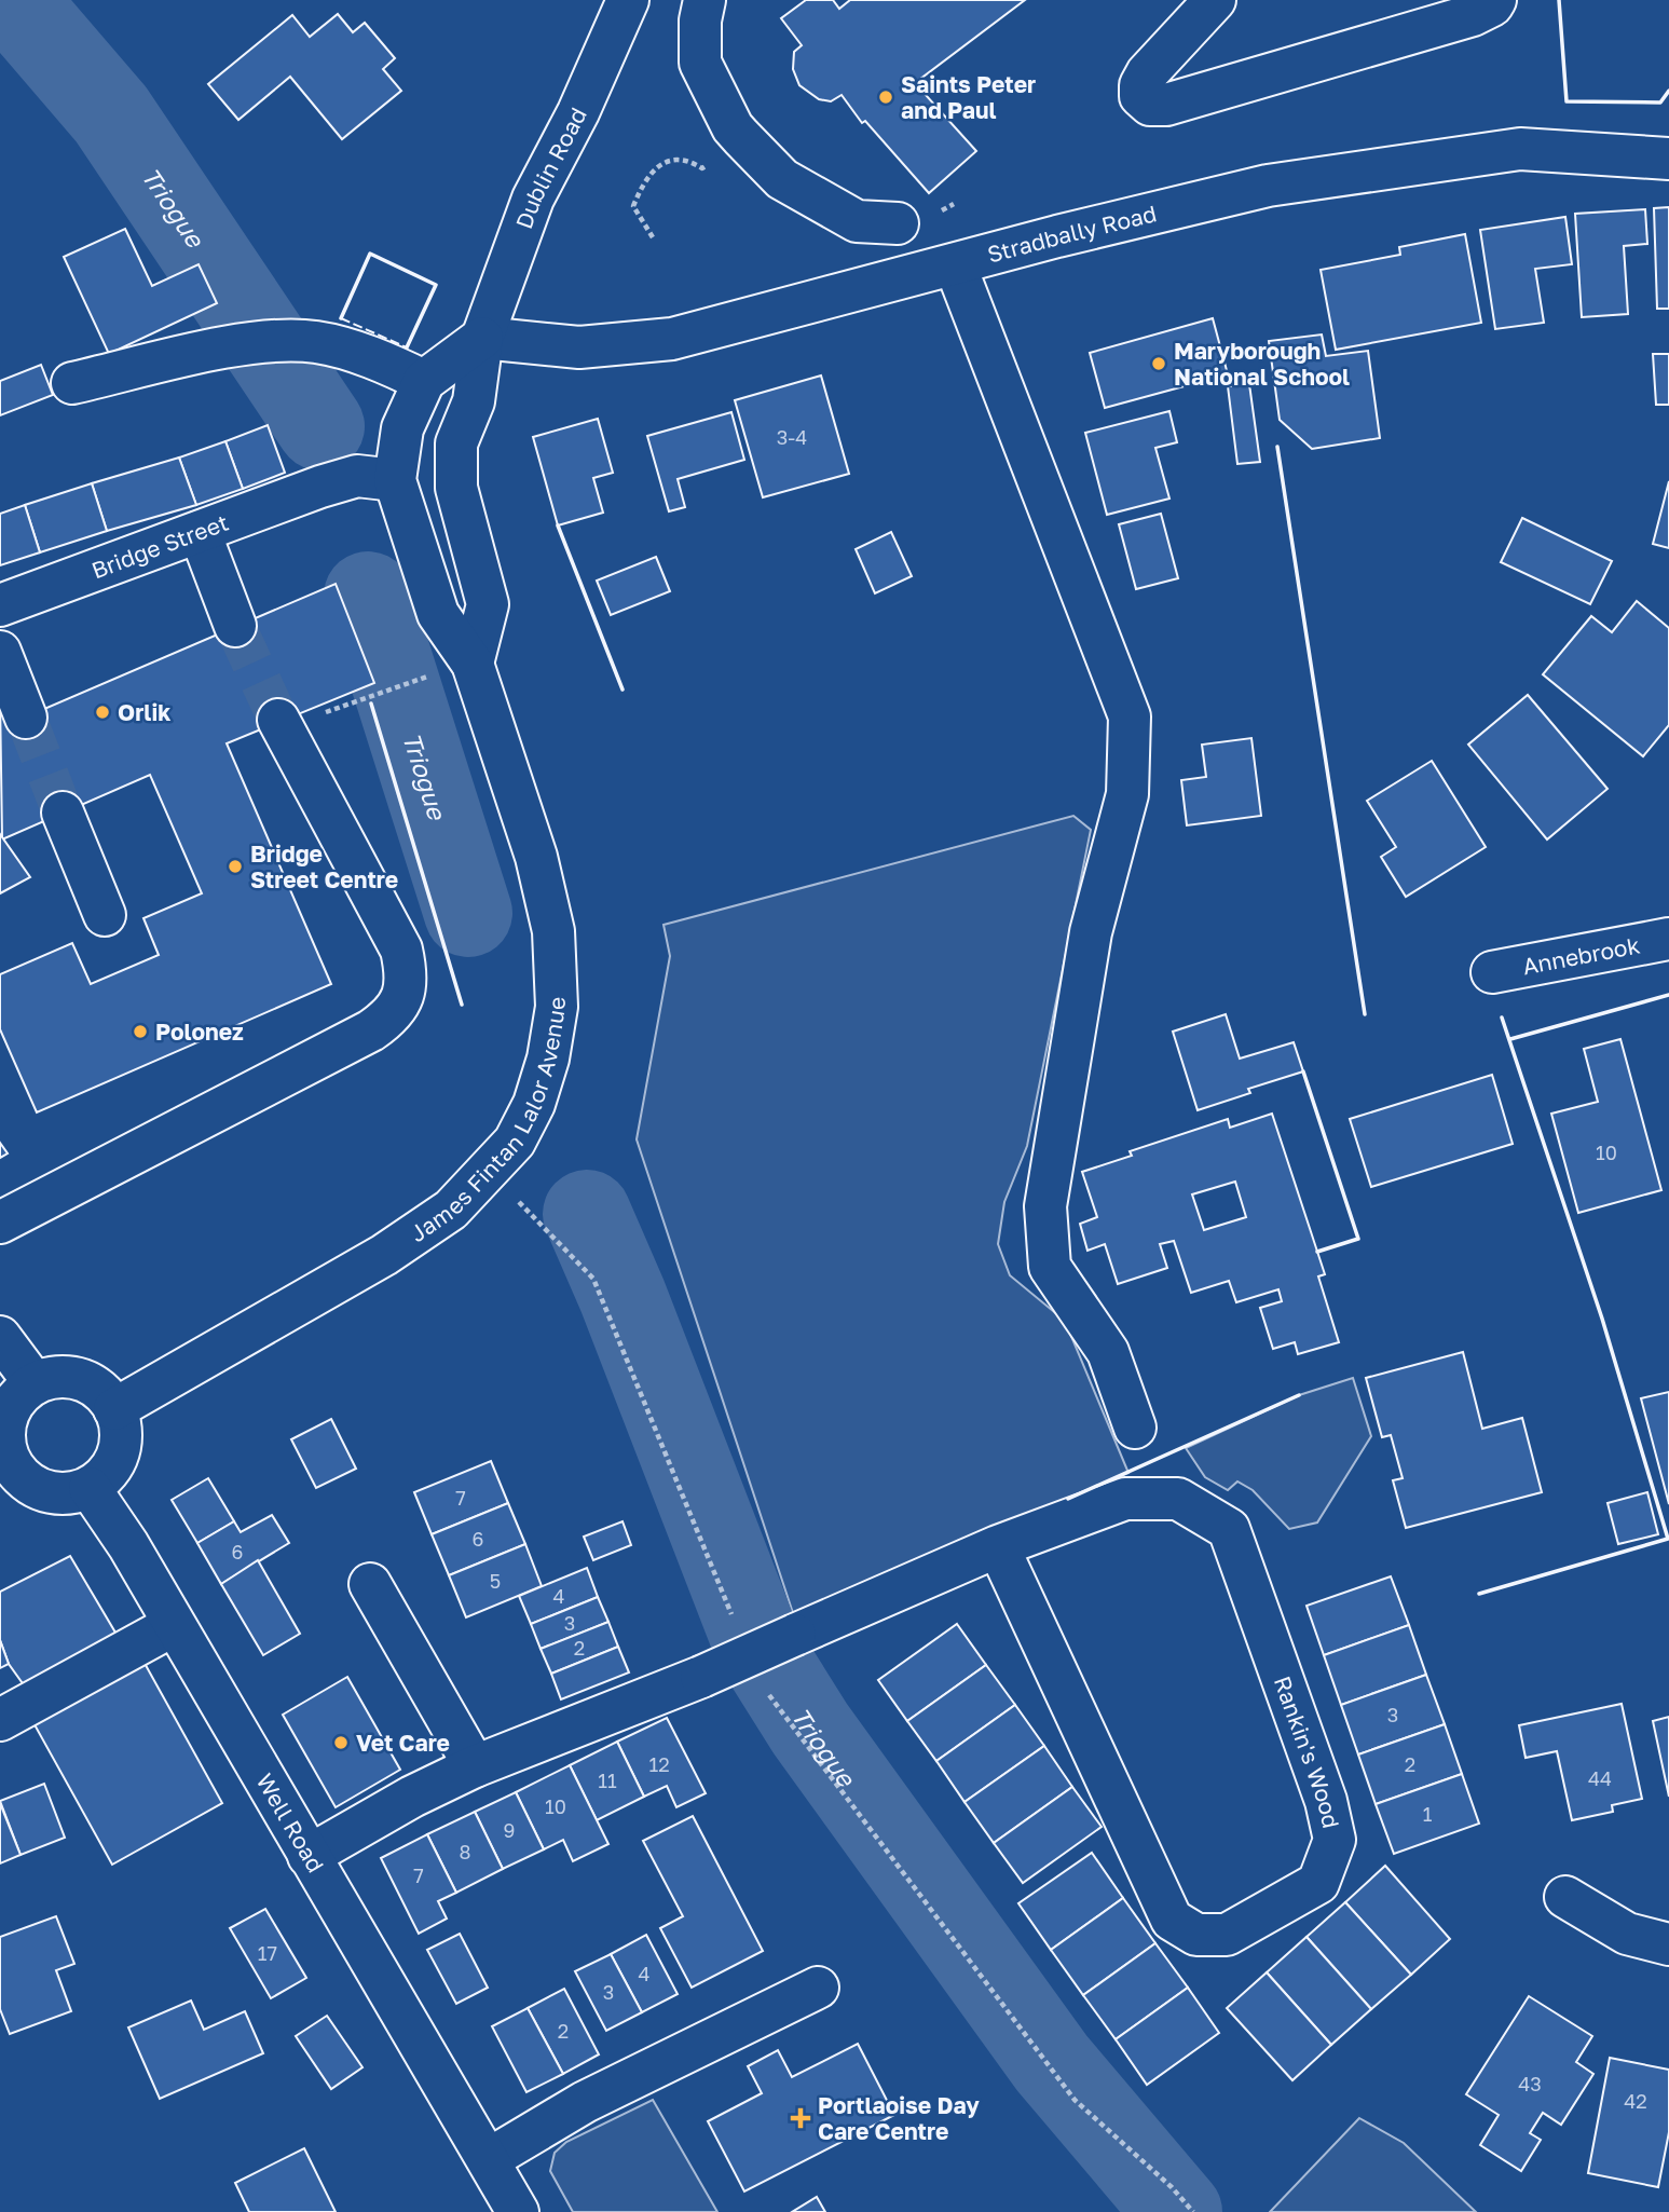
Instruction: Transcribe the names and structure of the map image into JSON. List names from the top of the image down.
{
  "streets": {
    "street": [
      "Dublin Road",
      "Stradbally Road",
      "Bridge Street",
      "Annebrook",
      "James Fintan Lalor Avenue",
      "Rankin's Wood",
      "Well Road"
    ]
  },
  "crossings": [
    ["Dublin Road", "Stradbally Road"],
    ["Bridge Street", "James Fintan Lalor Avenue"],
    ["James Fintan Lalor Avenue", "Well Road"],
    ["Rankin's Wood", "Well Road"]
  ],
  "water": ["Triogue"],
  "places": {
    "other": [
      "Saints Peter and Paul",
      "Maryborough National School",
      "Orlik",
      "Bridge Street Centre",
      "Polonez",
      "Vet Care"
    ],
    "health": ["Portlaoise Day Care Centre"]
  },
  "house_numbers": [
    "3-4",
    "10",
    "7",
    "6",
    "6",
    "5",
    "4",
    "3",
    "2",
    "3",
    "12",
    "2",
    "44",
    "11",
    "10",
    "1",
    "9",
    "8",
    "7",
    "17",
    "4",
    "3",
    "2",
    "43",
    "42"
  ]
}
